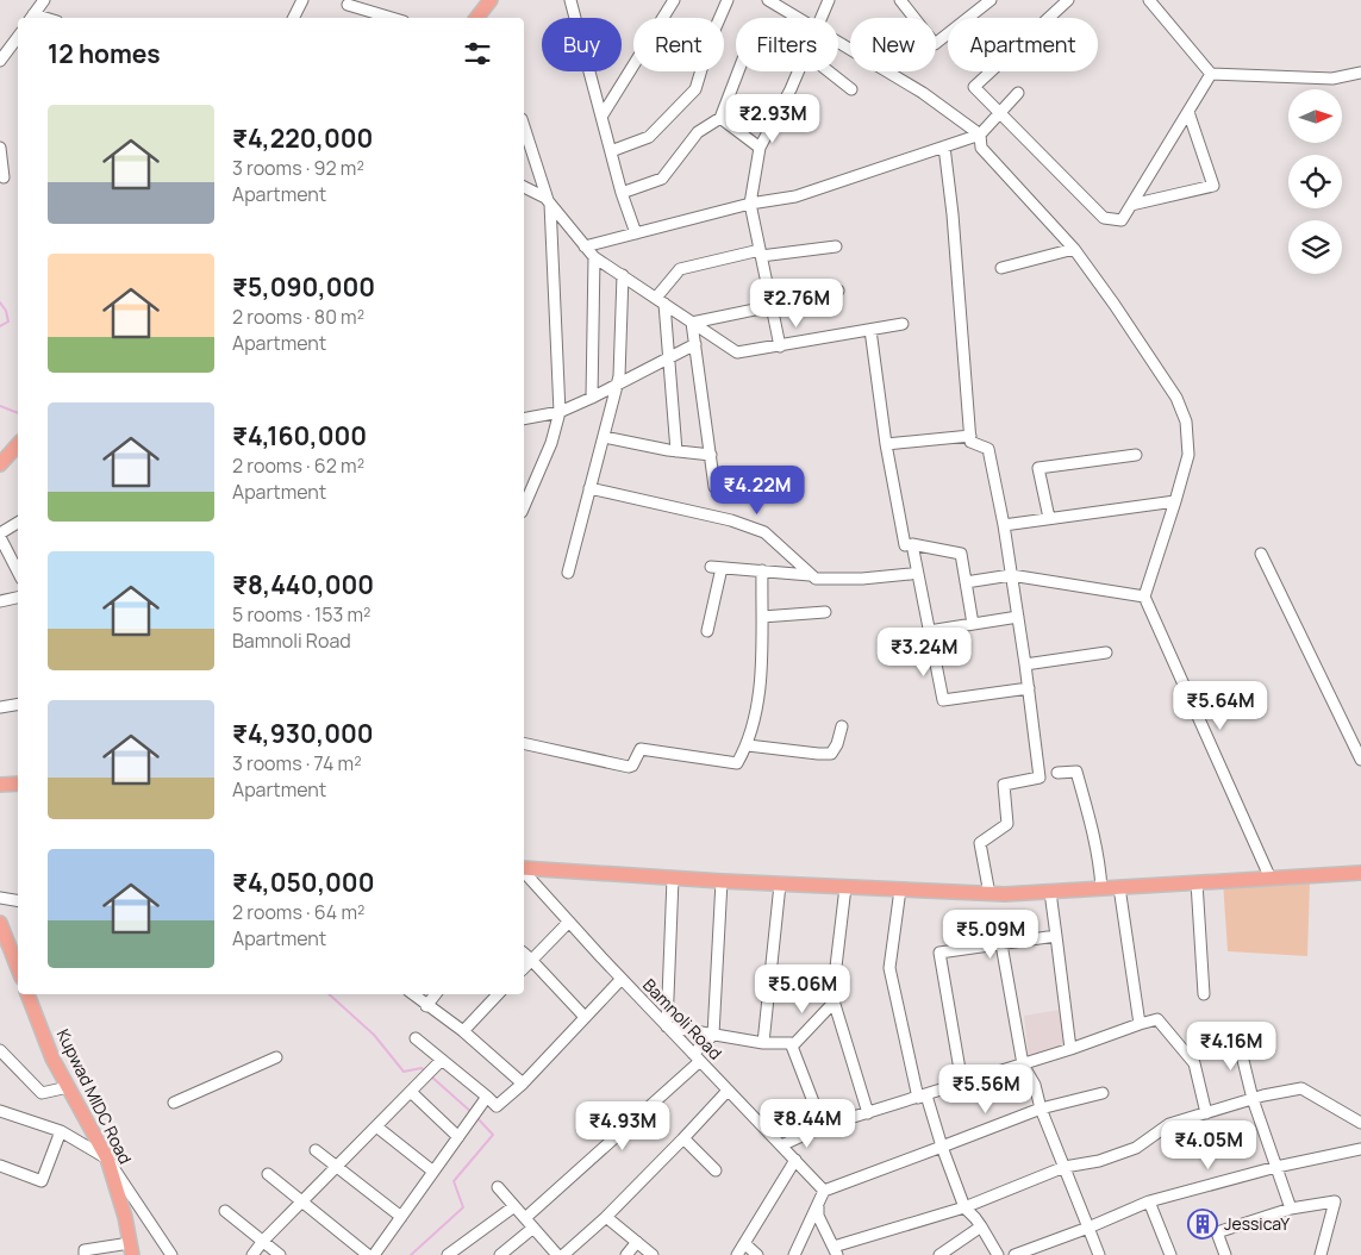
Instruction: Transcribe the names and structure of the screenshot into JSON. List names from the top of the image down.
{
  "streets": {
    "main road": ["Kupwad MIDC Road"],
    "street": ["Bamnoli Road"]
  },
  "places": {
    "building": ["JessicaY"]
  },
  "north": "right",
  "page": {
    "chip": [
      "Buy",
      "Rent",
      "Filters",
      "New",
      "Apartment"
    ],
    "heading": "12 homes",
    "list": [
      {
        "name": "₹4,220,000",
        "note": "3 rooms · 92 m² · Apartment"
      },
      {
        "name": "₹5,090,000",
        "note": "2 rooms · 80 m² · Apartment"
      },
      {
        "name": "₹4,160,000",
        "note": "2 rooms · 62 m² · Apartment"
      },
      {
        "name": "₹8,440,000",
        "note": "5 rooms · 153 m² · Bamnoli Road"
      },
      {
        "name": "₹4,930,000",
        "note": "3 rooms · 74 m² · Apartment"
      },
      {
        "name": "₹4,050,000",
        "note": "2 rooms · 64 m² · Apartment"
      }
    ],
    "price": [
      "₹2.93M",
      "₹2.76M",
      "₹4.22M",
      "₹3.24M",
      "₹5.64M",
      "₹5.09M",
      "₹5.06M",
      "₹4.16M",
      "₹5.56M",
      "₹8.44M",
      "₹4.93M",
      "₹4.05M"
    ]
  }
}
